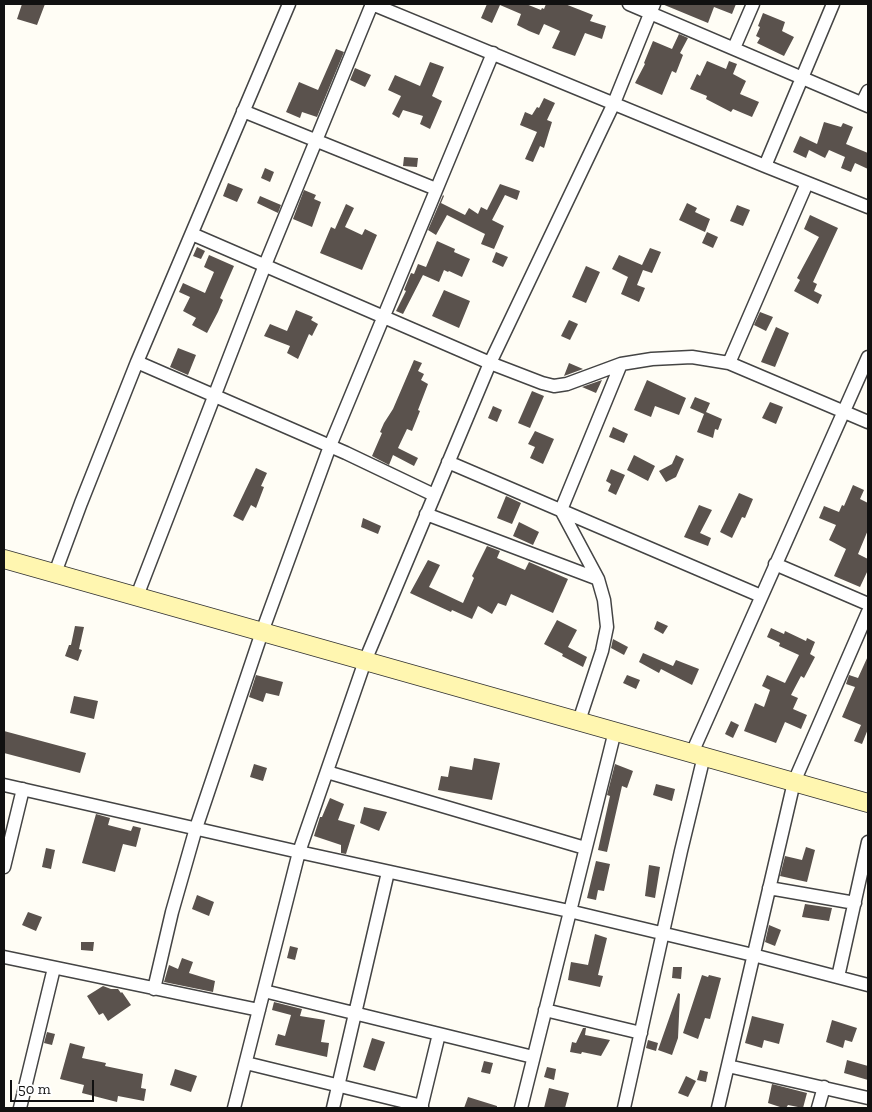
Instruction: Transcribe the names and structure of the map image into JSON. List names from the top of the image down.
{
  "scale_bar": "50 m"
}
